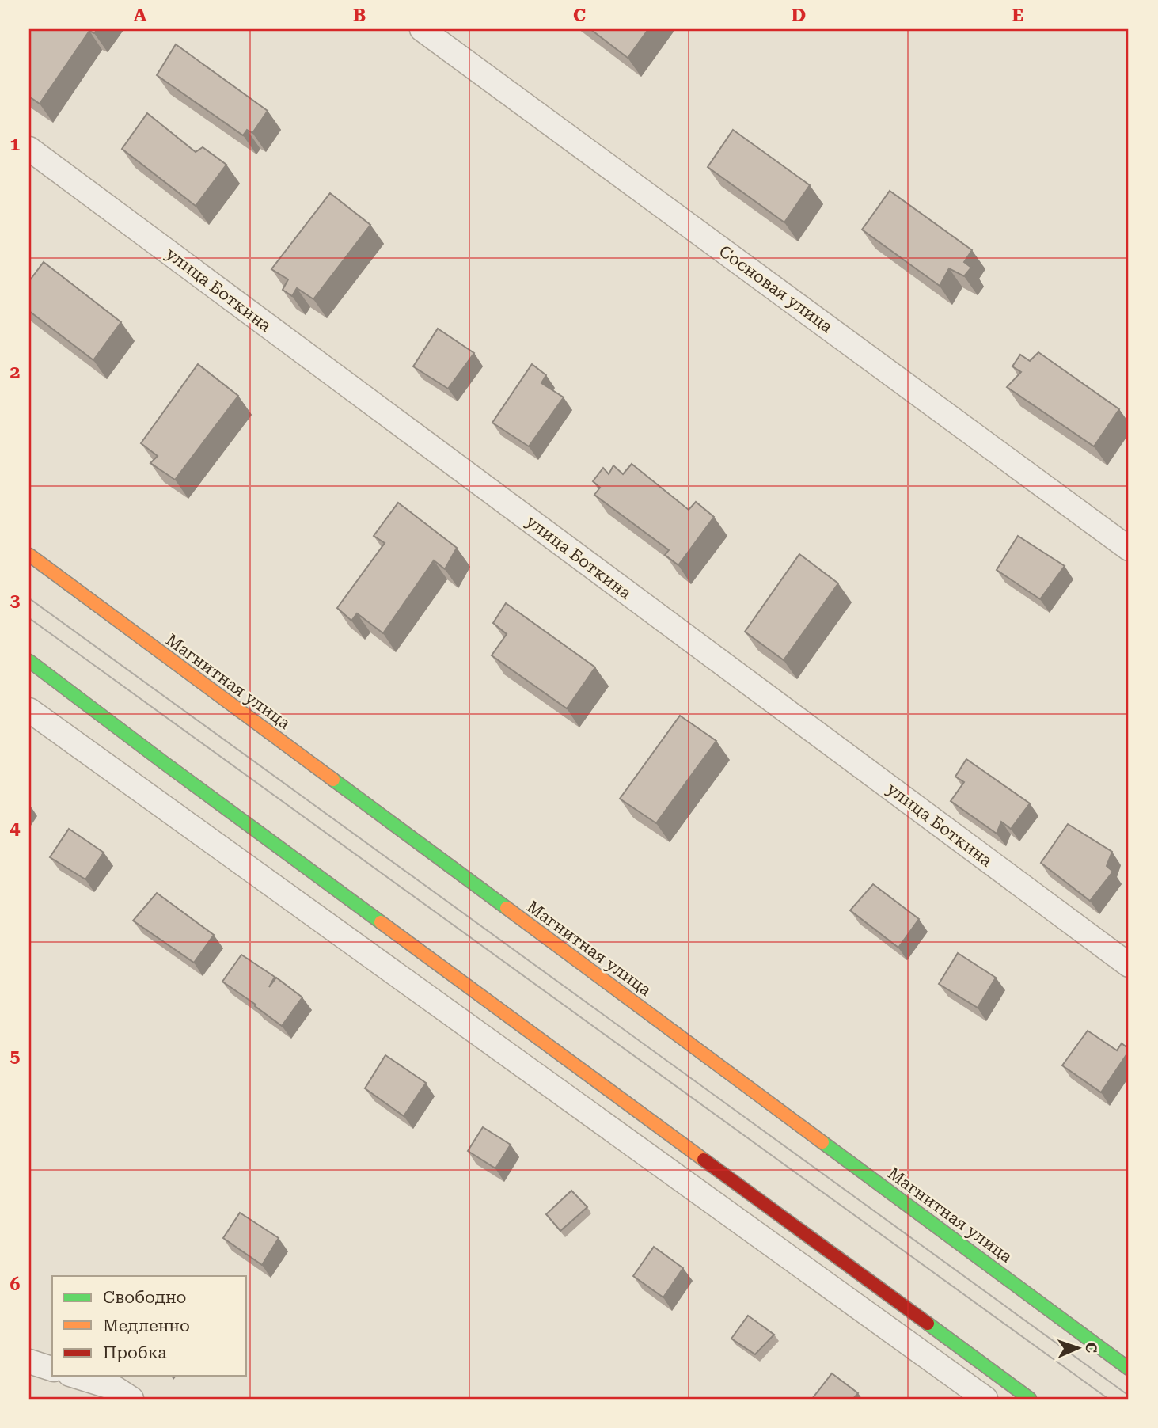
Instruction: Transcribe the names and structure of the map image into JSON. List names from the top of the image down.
{
  "streets": {
    "main road": ["Магнитная улица"],
    "street": ["Сосновая улица", "улица Боткина"]
  },
  "legend": ["Свободно", "Медленно", "Пробка"],
  "north": "right",
  "grid": {
    "columns": [
      "A",
      "B",
      "C",
      "D",
      "E"
    ],
    "rows": [
      "1",
      "2",
      "3",
      "4",
      "5",
      "6"
    ]
  }
}
